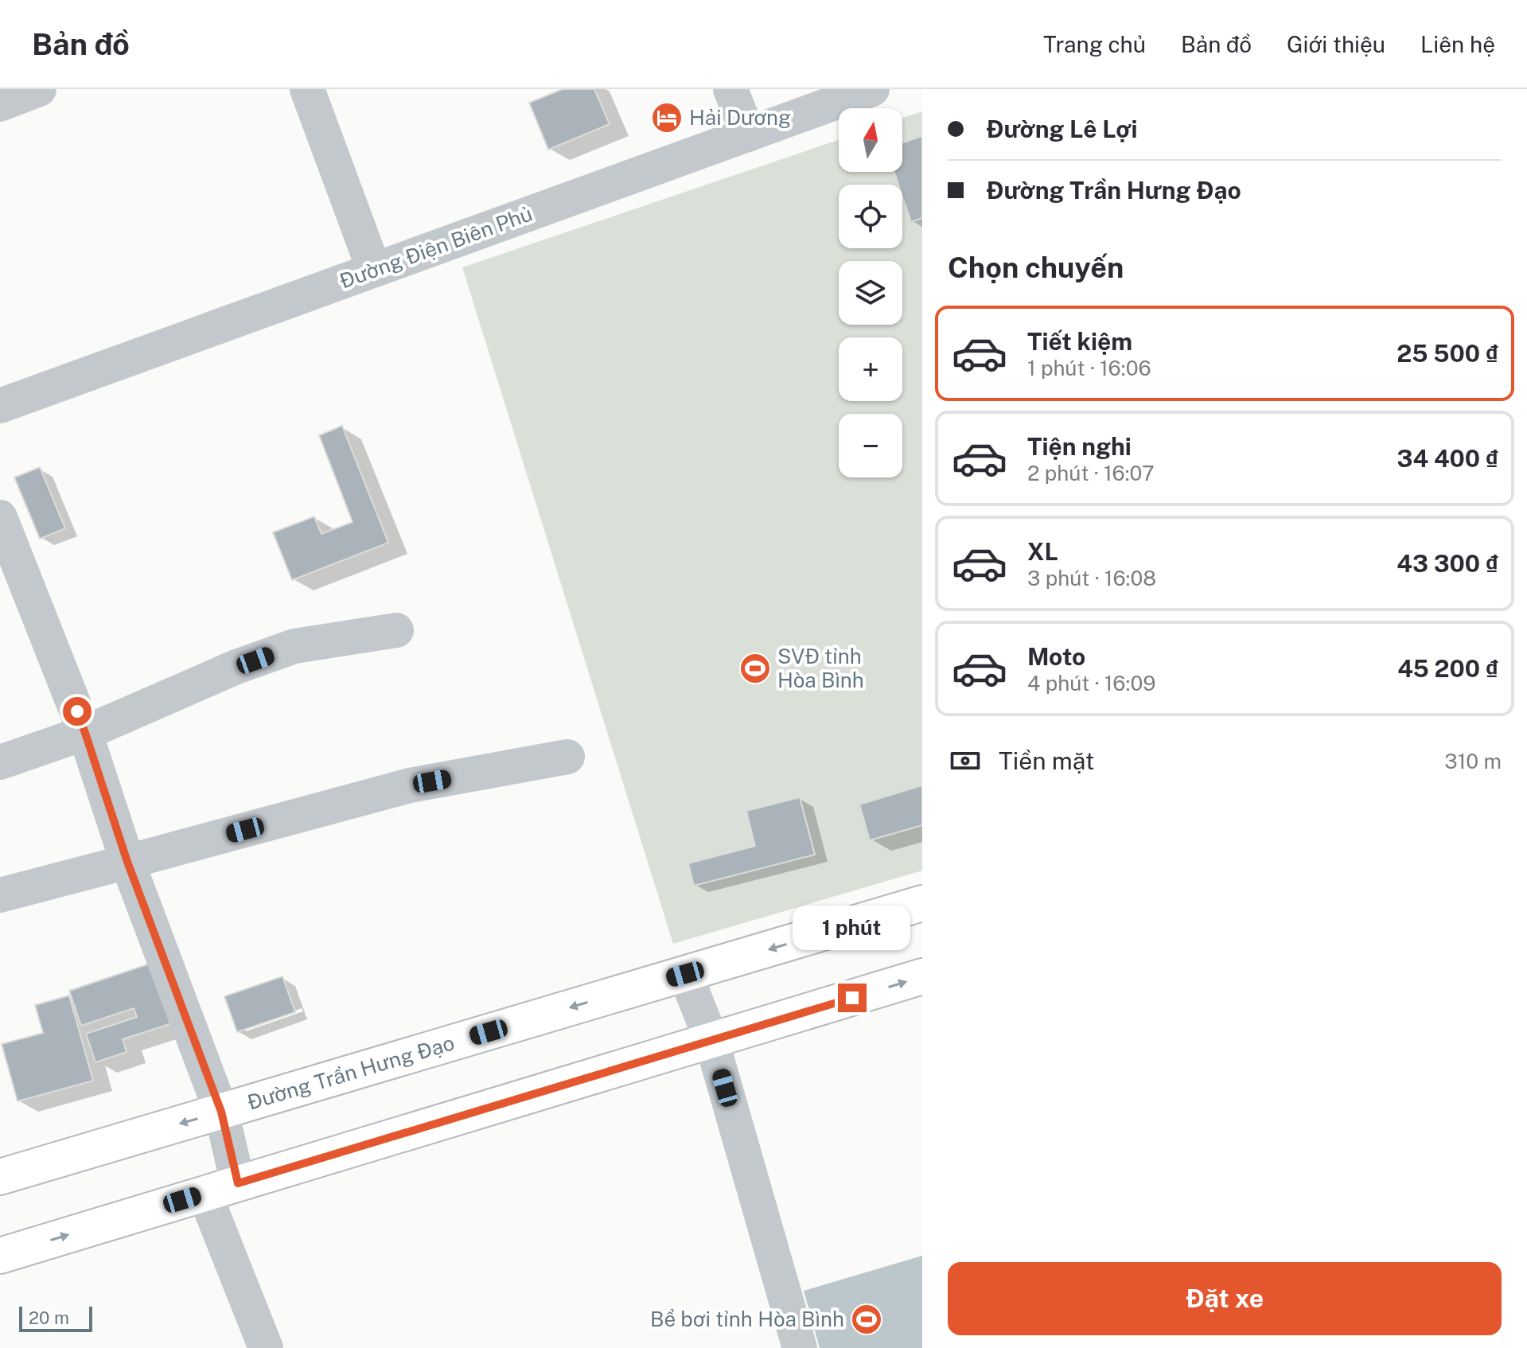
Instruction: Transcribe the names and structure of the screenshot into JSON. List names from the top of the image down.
{
  "streets": {
    "main road": ["Đường Trần Hưng Đạo"],
    "street": ["Đường Điện Biên Phủ"]
  },
  "places": {
    "hotel": ["Hải Dương"],
    "sports": ["SVĐ tỉnh Hòa Bình", "Bể bơi tỉnh Hòa Bình"]
  },
  "scale_bar": "20 m",
  "north": "top",
  "page": {
    "header": "Bản đồ",
    "nav": [
      "Trang chủ",
      "Bản đồ",
      "Giới thiệu",
      "Liên hệ"
    ],
    "banner": ["Đường Lê Lợi", "Đường Trần Hưng Đạo"],
    "map_buttons": ["+", "−"],
    "heading": "Chọn chuyến",
    "list": [
      {
        "name": "Tiết kiệm",
        "note": "1 phút · 16:06",
        "value": "25 500 ₫"
      },
      {
        "name": "Tiện nghi",
        "note": "2 phút · 16:07",
        "value": "34 400 ₫"
      },
      {
        "name": "XL",
        "note": "3 phút · 16:08",
        "value": "43 300 ₫"
      },
      {
        "name": "Moto",
        "note": "4 phút · 16:09",
        "value": "45 200 ₫"
      }
    ],
    "pay": ["Tiền mặt", "310 m"],
    "bubble": "1 phút",
    "buttons": "Đặt xe",
    "scale": "20 m"
  }
}
